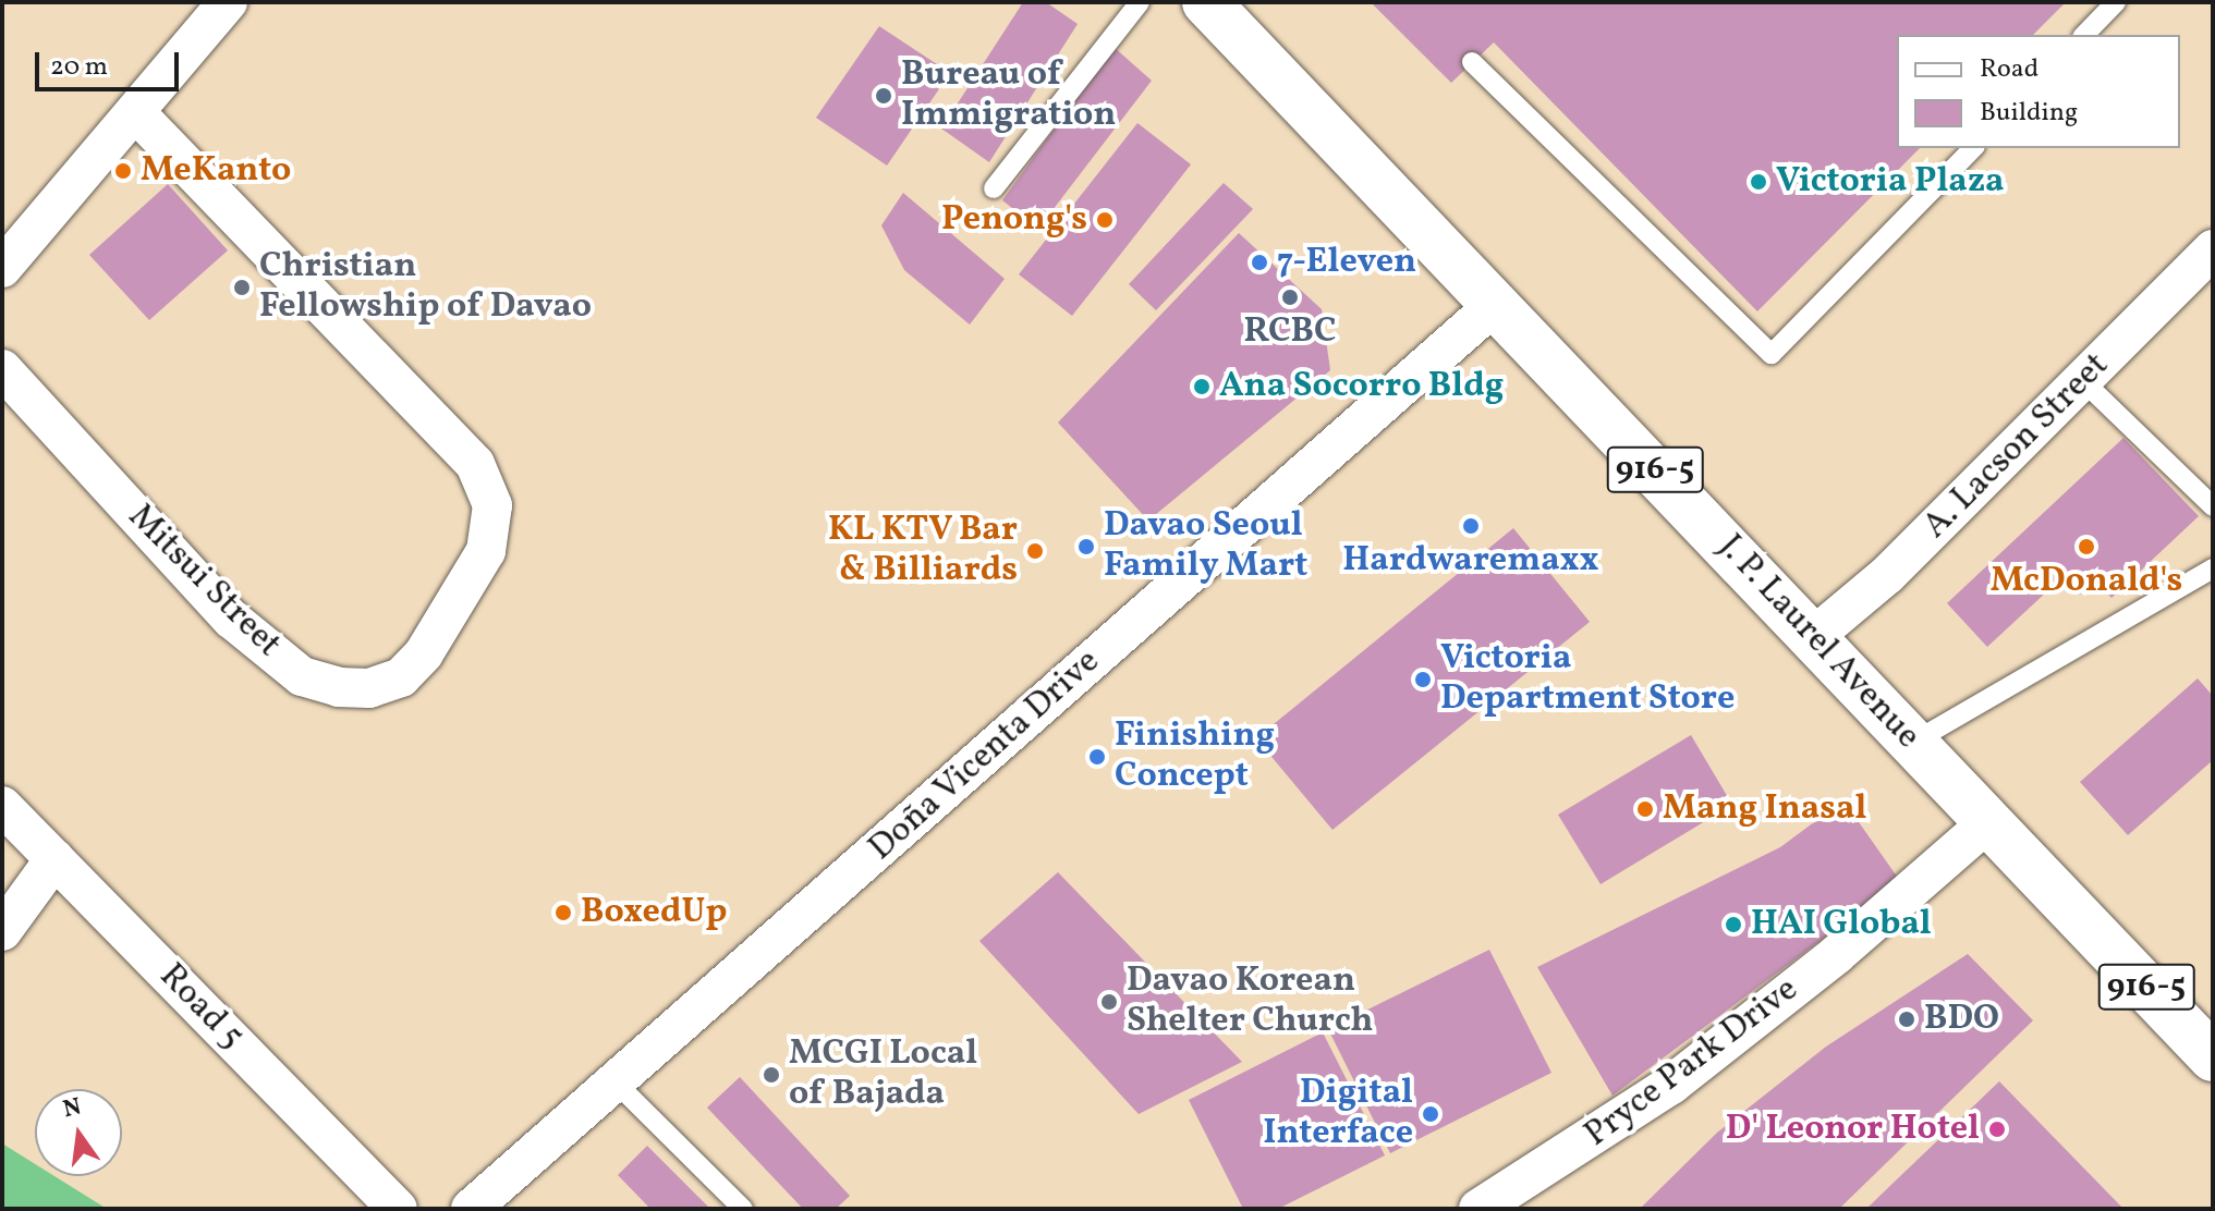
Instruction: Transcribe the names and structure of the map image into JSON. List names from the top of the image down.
{
  "streets": {
    "main road": ["916-5", "J. P. Laurel Avenue"],
    "street": [
      "A. Lacson Street",
      "Mitsui Street",
      "Doña Vicenta Drive",
      "Road 5",
      "Pryce Park Drive"
    ]
  },
  "crossings": [
    ["A. Lacson Street", "J. P. Laurel Avenue"],
    ["J. P. Laurel Avenue", "Doña Vicenta Drive"],
    ["J. P. Laurel Avenue", "Pryce Park Drive"]
  ],
  "places": [
    "Bureau of Immigration",
    "MeKanto",
    "Victoria Plaza",
    "Penong's",
    "7-Eleven",
    "Christian Fellowship of Davao",
    "RCBC",
    "Ana Socorro Bldg",
    "Hardwaremaxx",
    "Davao Seoul Family Mart",
    "McDonald's",
    "KL KTV Bar & Billiards",
    "Victoria Department Store",
    "Finishing Concept",
    "Mang Inasal",
    "BoxedUp",
    "HAI Global",
    "Davao Korean Shelter Church",
    "BDO",
    "MCGI Local of Bajada",
    "Digital Interface",
    "D' Leonor Hotel"
  ],
  "legend": ["Road", "Building"],
  "scale_bar": "20 m",
  "north": "top"
}
